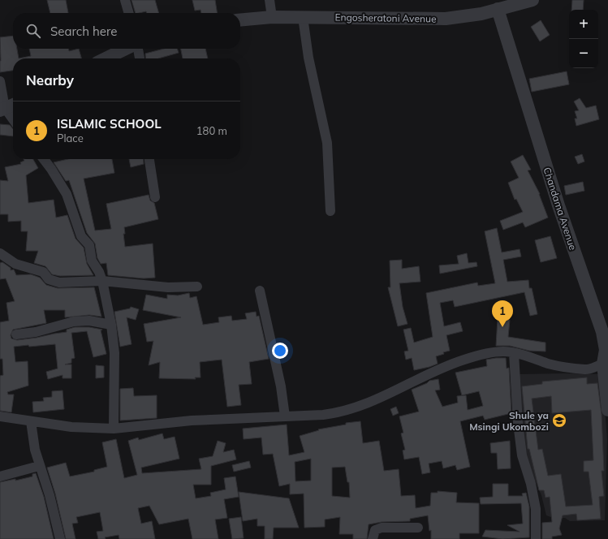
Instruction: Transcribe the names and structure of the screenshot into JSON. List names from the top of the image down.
{
  "streets": {
    "street": ["Engosheratoni Avenue", "Chandama Avenue"]
  },
  "crossings": [
    ["Engosheratoni Avenue", "Chandama Avenue"]
  ],
  "places": {
    "school or university": ["Shule ya Msingi Ukombozi"]
  },
  "page": {
    "map_buttons": ["+", "−"],
    "search": "Search here",
    "heading": "Nearby",
    "list": [
      {
        "mark": "1",
        "name": "ISLAMIC SCHOOL",
        "note": "Place",
        "value": "180 m"
      }
    ],
    "pins": "1"
  }
}
